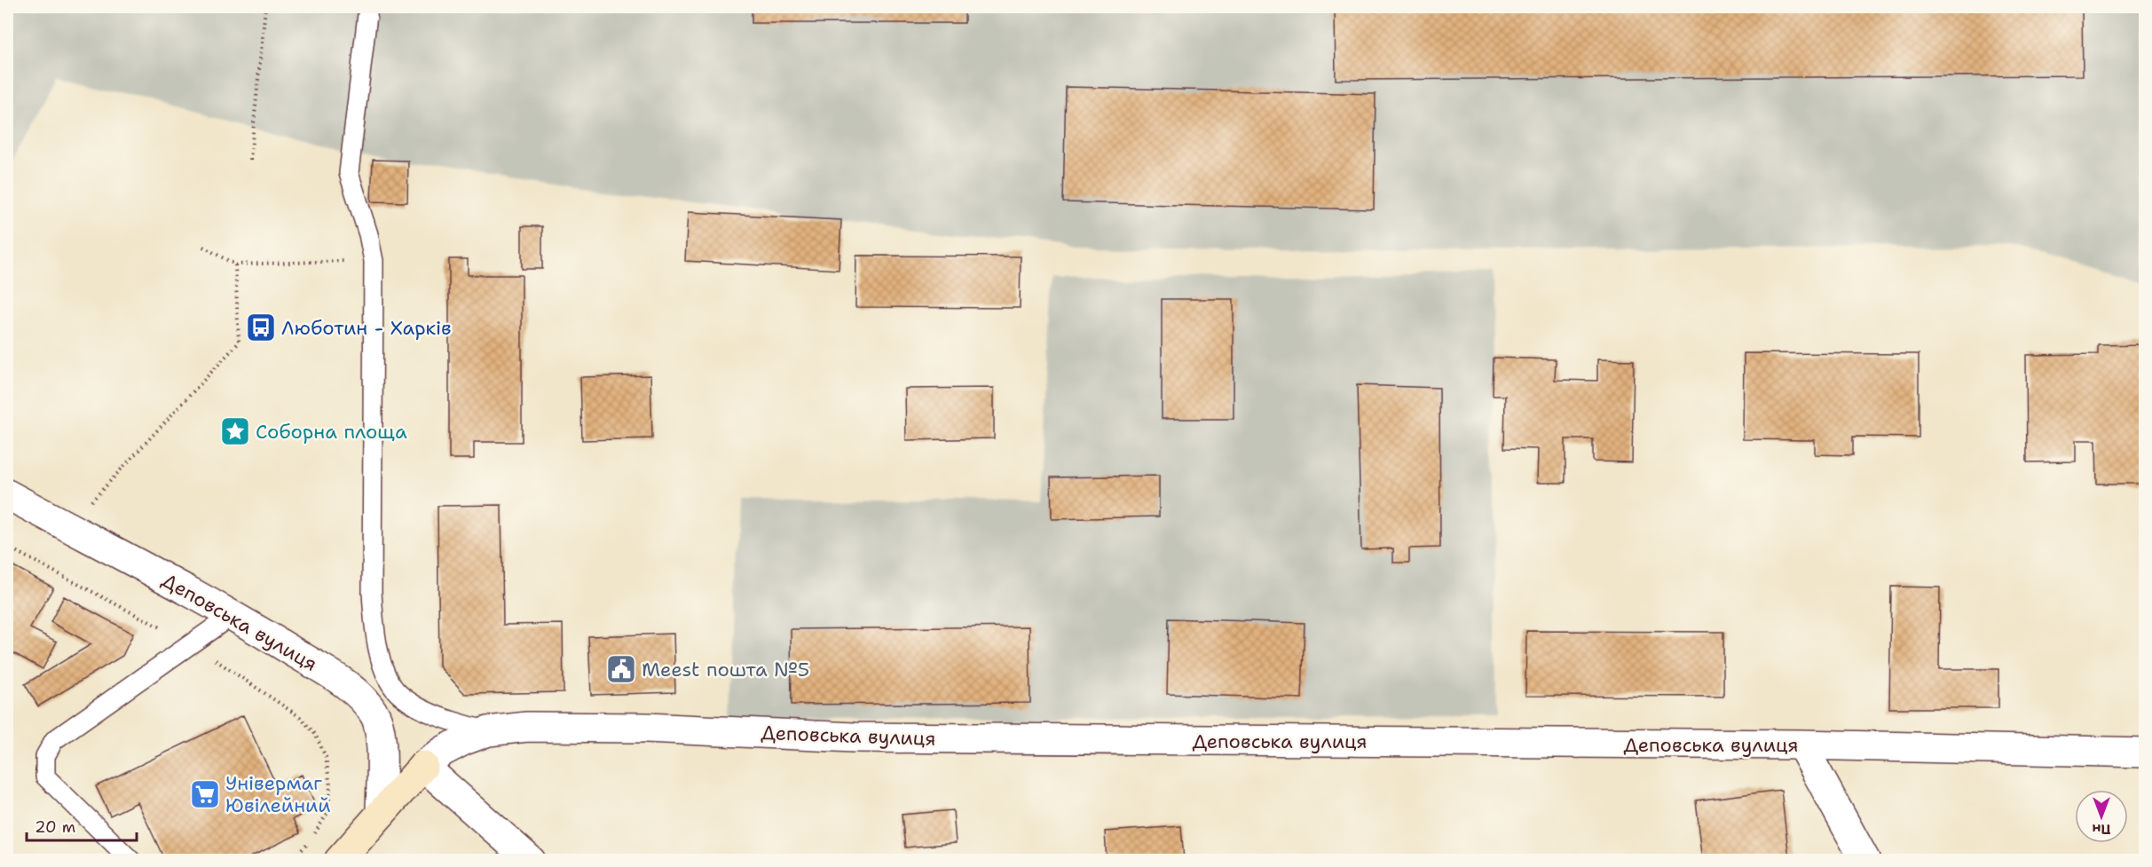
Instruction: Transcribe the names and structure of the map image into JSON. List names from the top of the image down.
{
  "streets": {
    "street": ["Деповська вулиця"]
  },
  "places": {
    "bus stop": ["Люботин - Харків"],
    "place": ["Соборна площа"],
    "public building": ["Meest пошта №5"],
    "supermarket": ["Універмаг Ювілейний"]
  },
  "scale_bar": "20 m",
  "north": "bottom"
}
